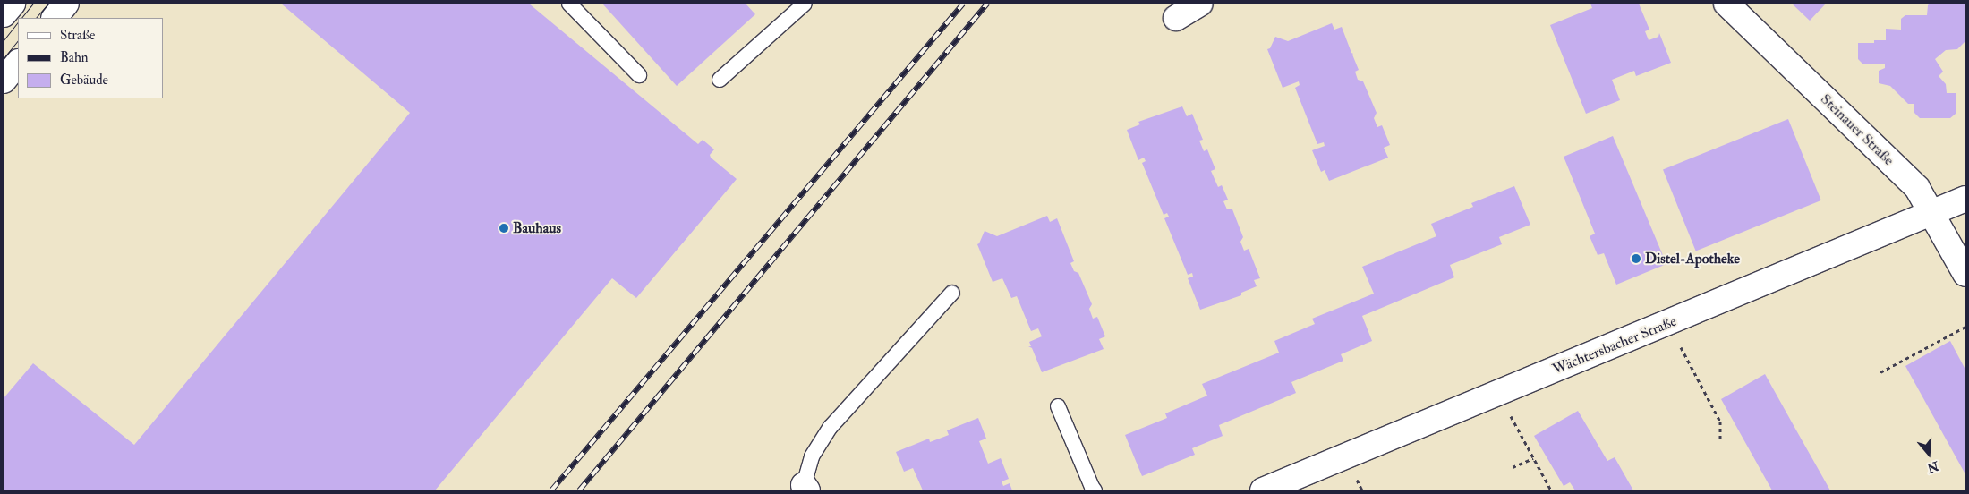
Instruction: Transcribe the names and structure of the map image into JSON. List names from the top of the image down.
{
  "streets": {
    "street": ["Steinauer Straße", "Wächtersbacher Straße"]
  },
  "crossings": [
    ["Steinauer Straße", "Wächtersbacher Straße"]
  ],
  "places": ["Bauhaus", "Distel-Apotheke"],
  "legend": ["Straße", "Bahn", "Gebäude"],
  "north": "bottom"
}
